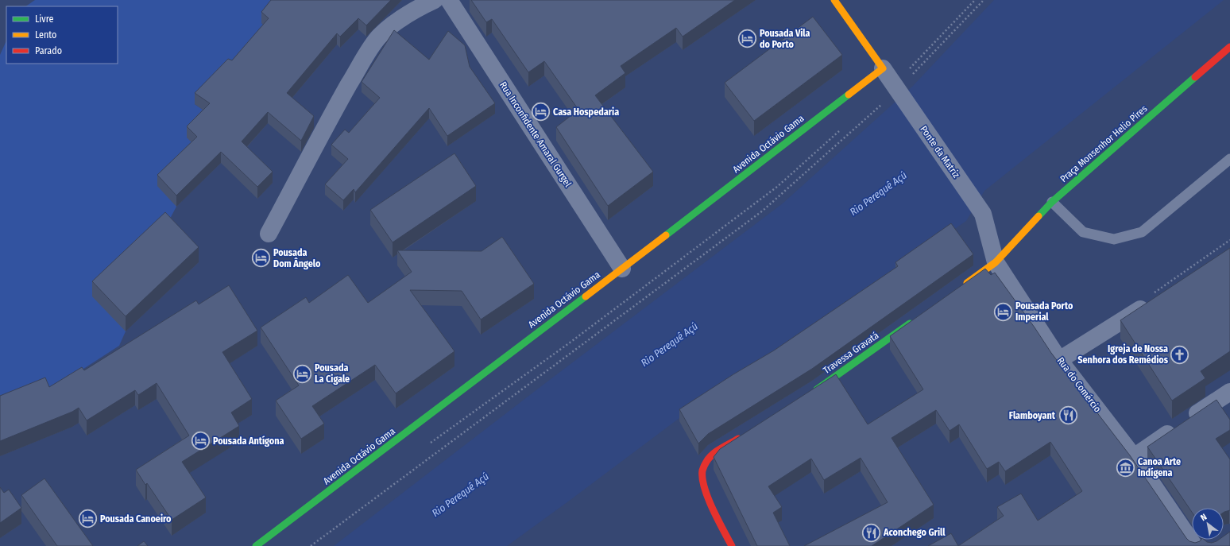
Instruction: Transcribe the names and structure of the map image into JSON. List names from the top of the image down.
{
  "streets": {
    "street": [
      "Rua Inconfidente Amaral Gurgel",
      "Avenida Octávio Gama",
      "Praça Monsenhor Helio Pires",
      "Ponte da Matriz",
      "Travessa Gravatá",
      "Rua do Comércio"
    ]
  },
  "crossings": [
    ["Rua Inconfidente Amaral Gurgel", "Avenida Octávio Gama"],
    ["Avenida Octávio Gama", "Ponte da Matriz"],
    ["Praça Monsenhor Helio Pires", "Rua do Comércio"],
    ["Ponte da Matriz", "Rua do Comércio"]
  ],
  "water": ["Rio Perequê Açú"],
  "places": {
    "hotel": [
      "Pousada Vila do Porto",
      "Casa Hospedaria",
      "Pousada Dom Ângelo",
      "Pousada Porto Imperial",
      "Pousada La Cigale",
      "Pousada Antígona",
      "Pousada Canoeiro"
    ],
    "church": ["Igreja de Nossa Senhora dos Remédios"],
    "restaurant": ["Flamboyant", "Aconchego Grill"],
    "museum": ["Canoa Arte Indígena"]
  },
  "legend": ["Livre", "Lento", "Parado"],
  "north": "top left"
}
